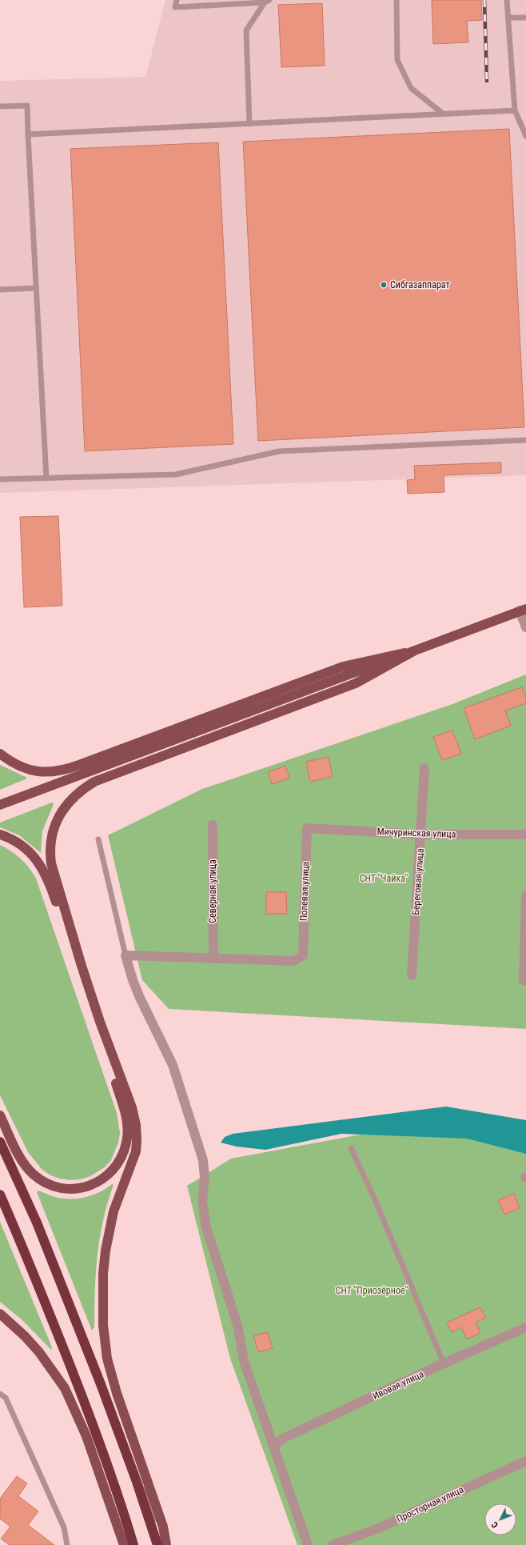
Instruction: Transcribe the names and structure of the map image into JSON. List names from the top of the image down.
{
  "streets": {
    "street": [
      "Мичуринская улица",
      "Береговая улица",
      "Северная улица",
      "Полевая улица",
      "Ивовая улица",
      "Просторная улица"
    ]
  },
  "crossings": [
    ["Мичуринская улица", "Береговая улица"],
    ["Мичуринская улица", "Полевая улица"],
    ["Северная улица", "Полевая улица"]
  ],
  "parks": ["СНТ \"Чайка\"", "СНТ \"Приозёрное\""],
  "places": ["Сибгазаппарат"],
  "north": "bottom left"
}
